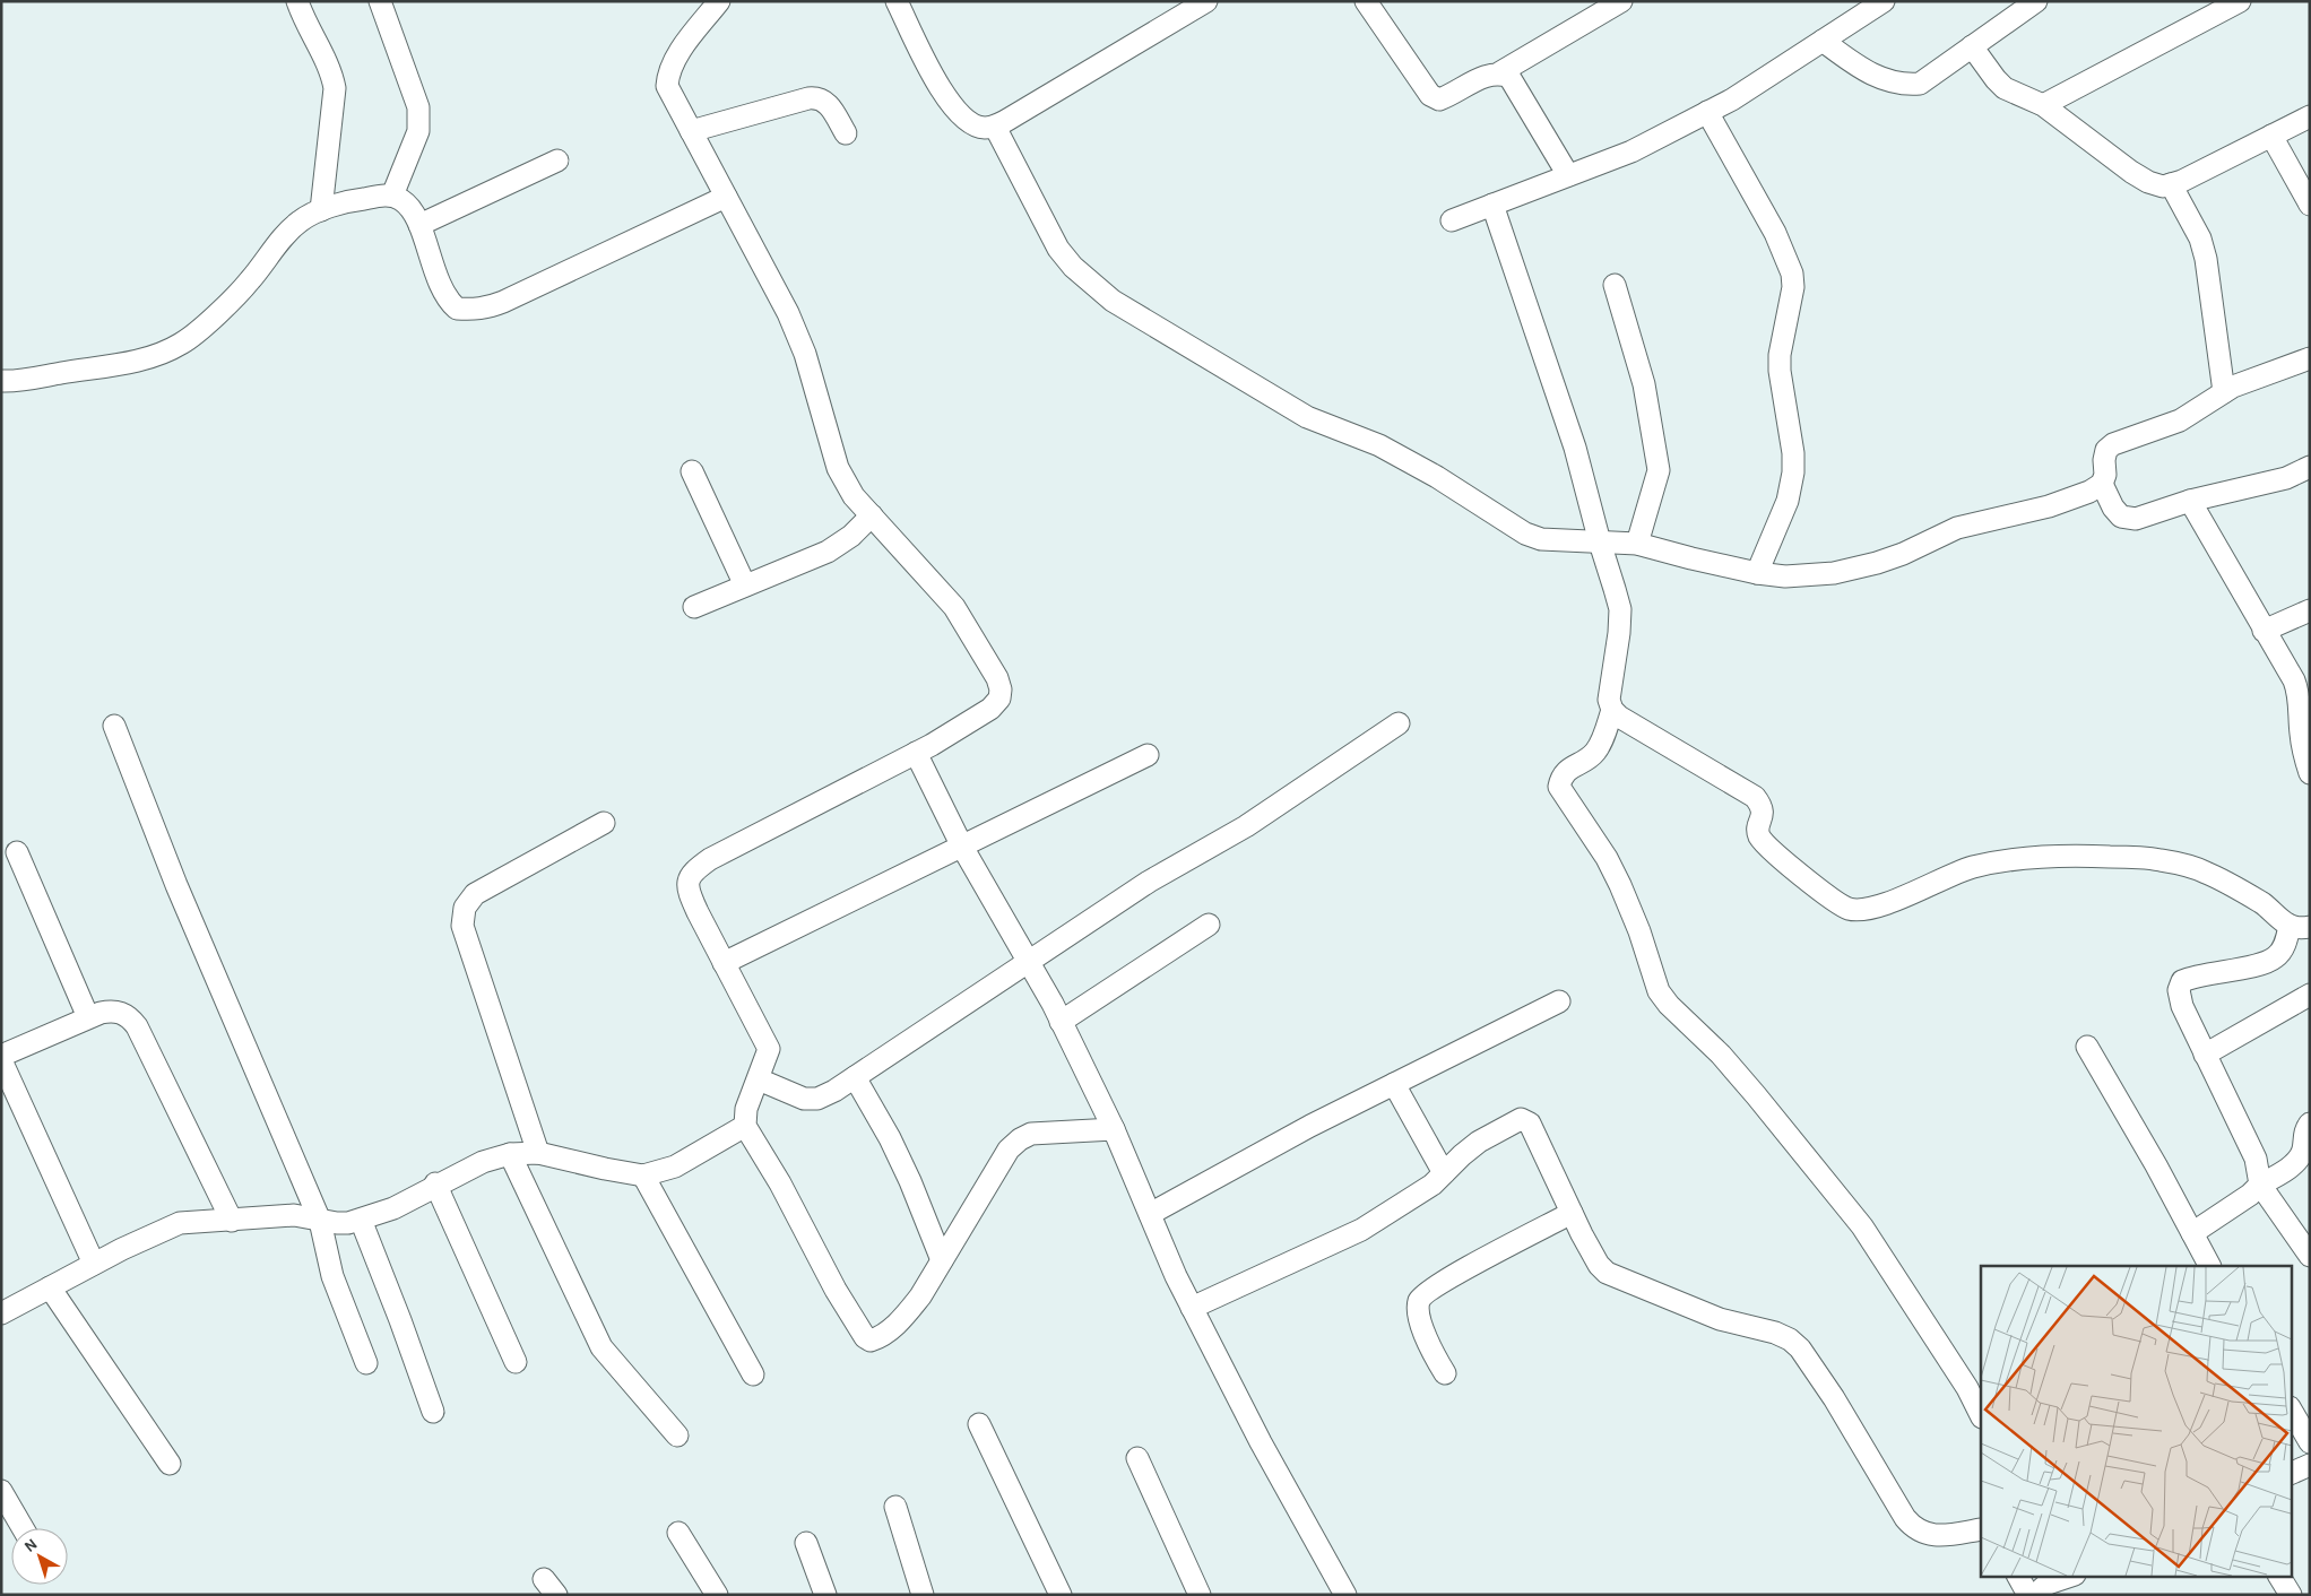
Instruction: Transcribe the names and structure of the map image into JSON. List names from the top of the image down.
{
  "north": "top left"
}
